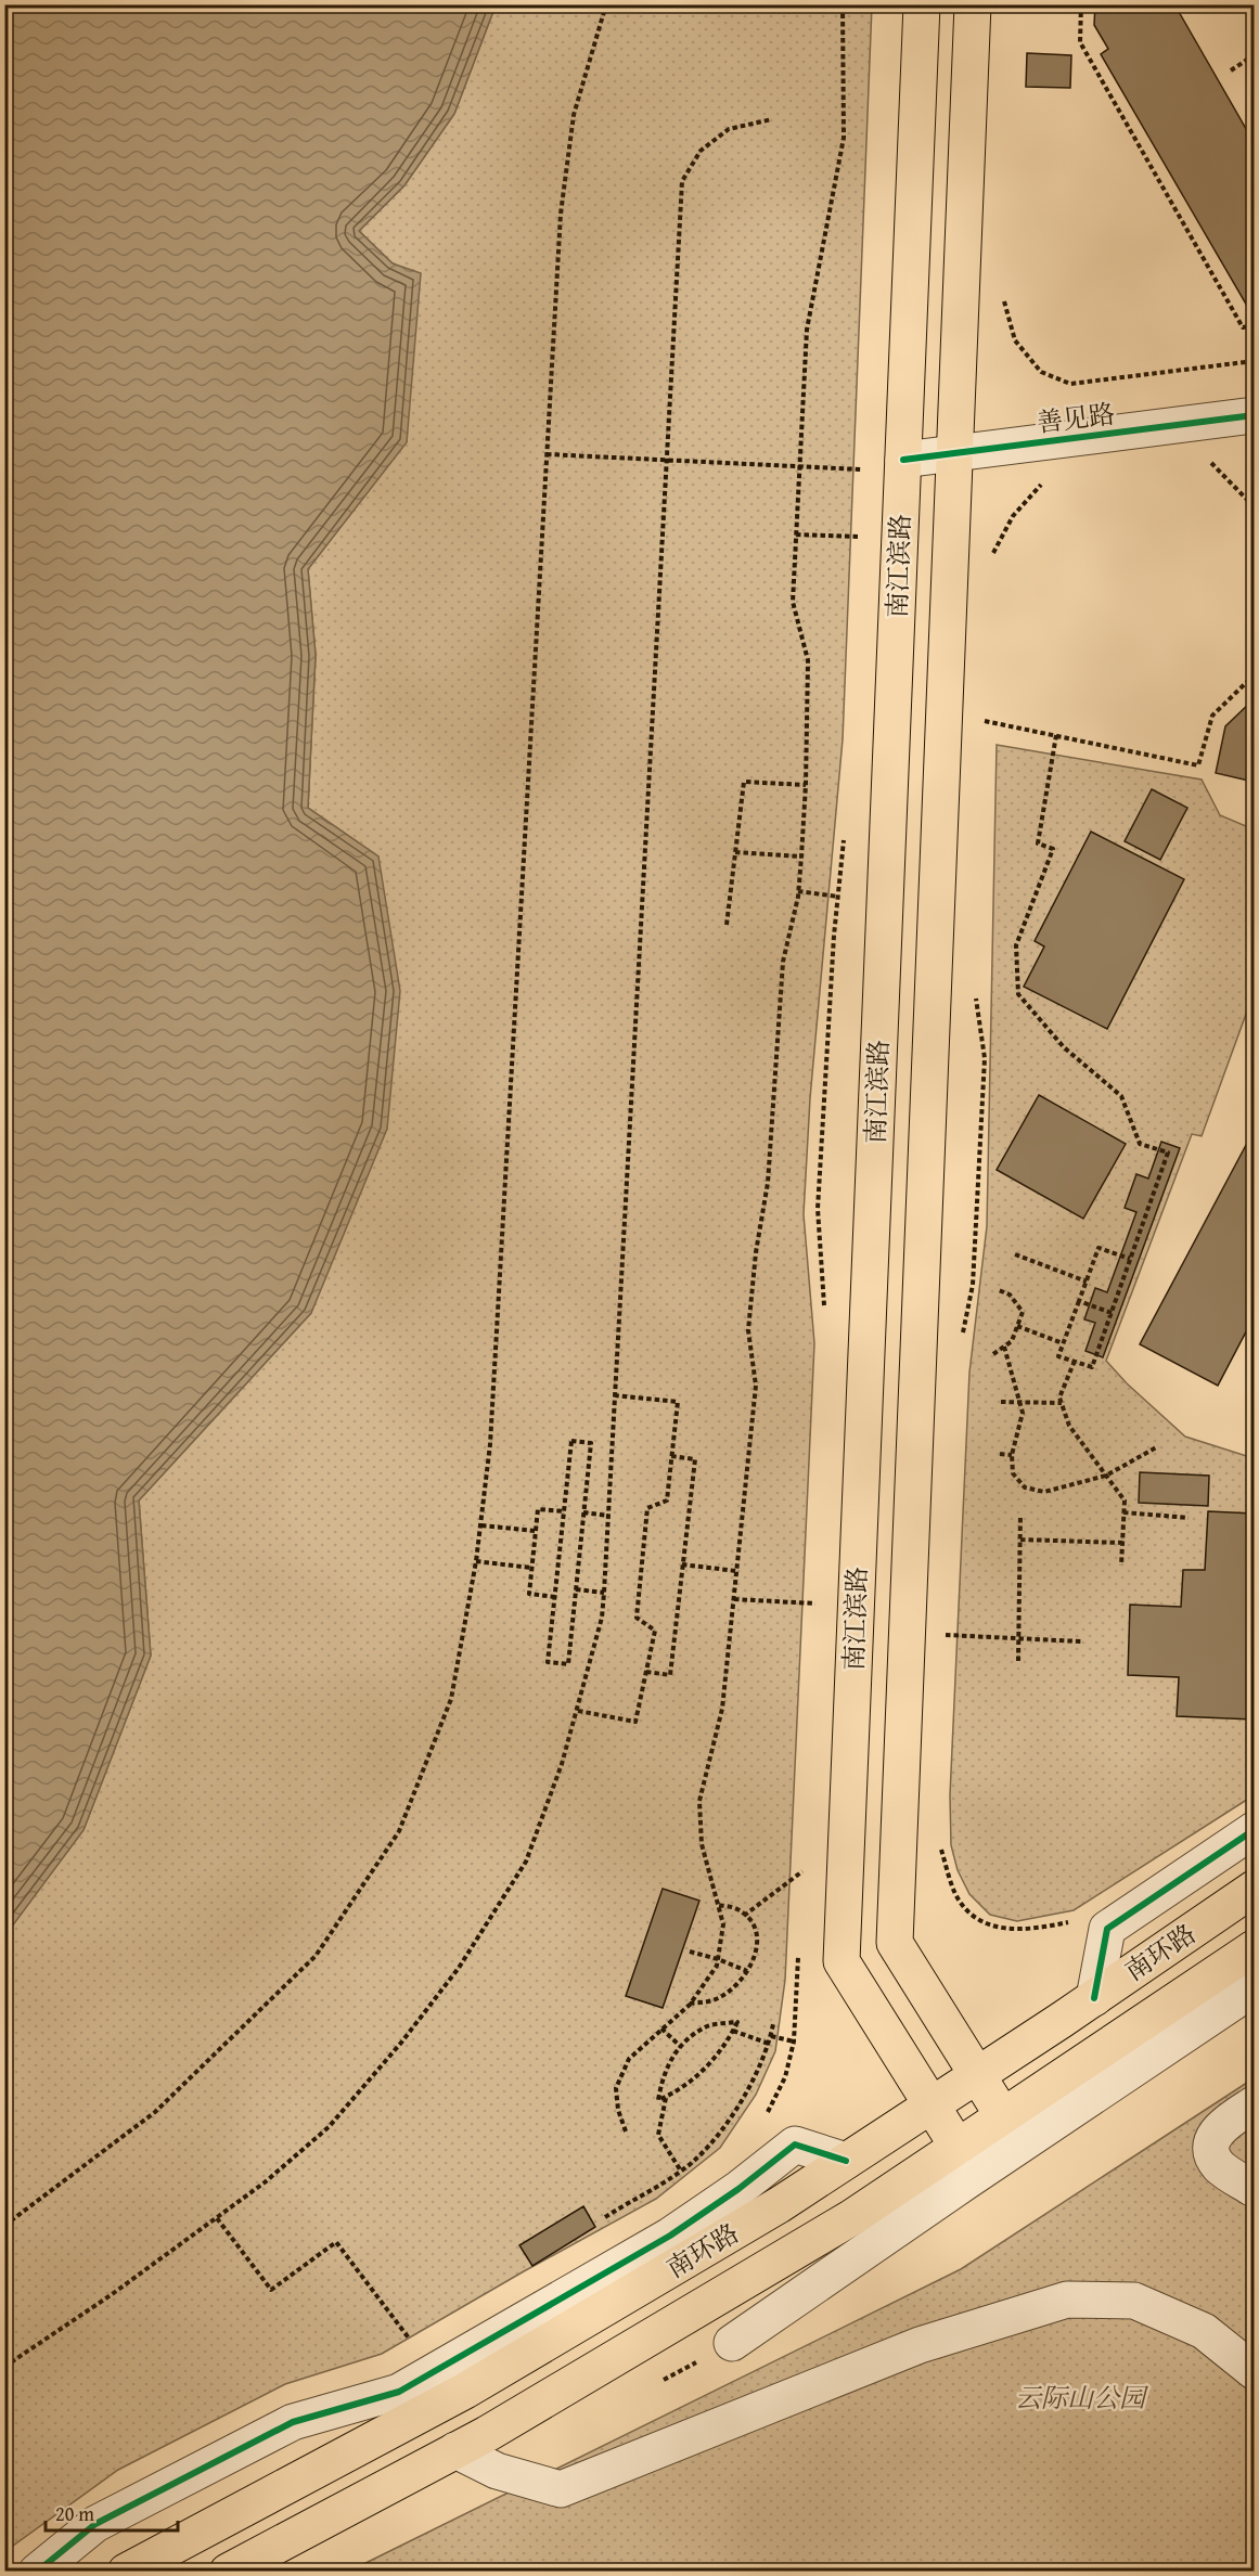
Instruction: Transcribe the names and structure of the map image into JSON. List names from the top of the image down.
{
  "streets": {
    "main road": ["南江滨路", "南环路"],
    "street": ["善见路"]
  },
  "crossings": [
    ["善见路", "南江滨路"],
    ["南江滨路", "南环路"]
  ],
  "parks": ["云际山公园"],
  "scale_bar": "20 m"
}
